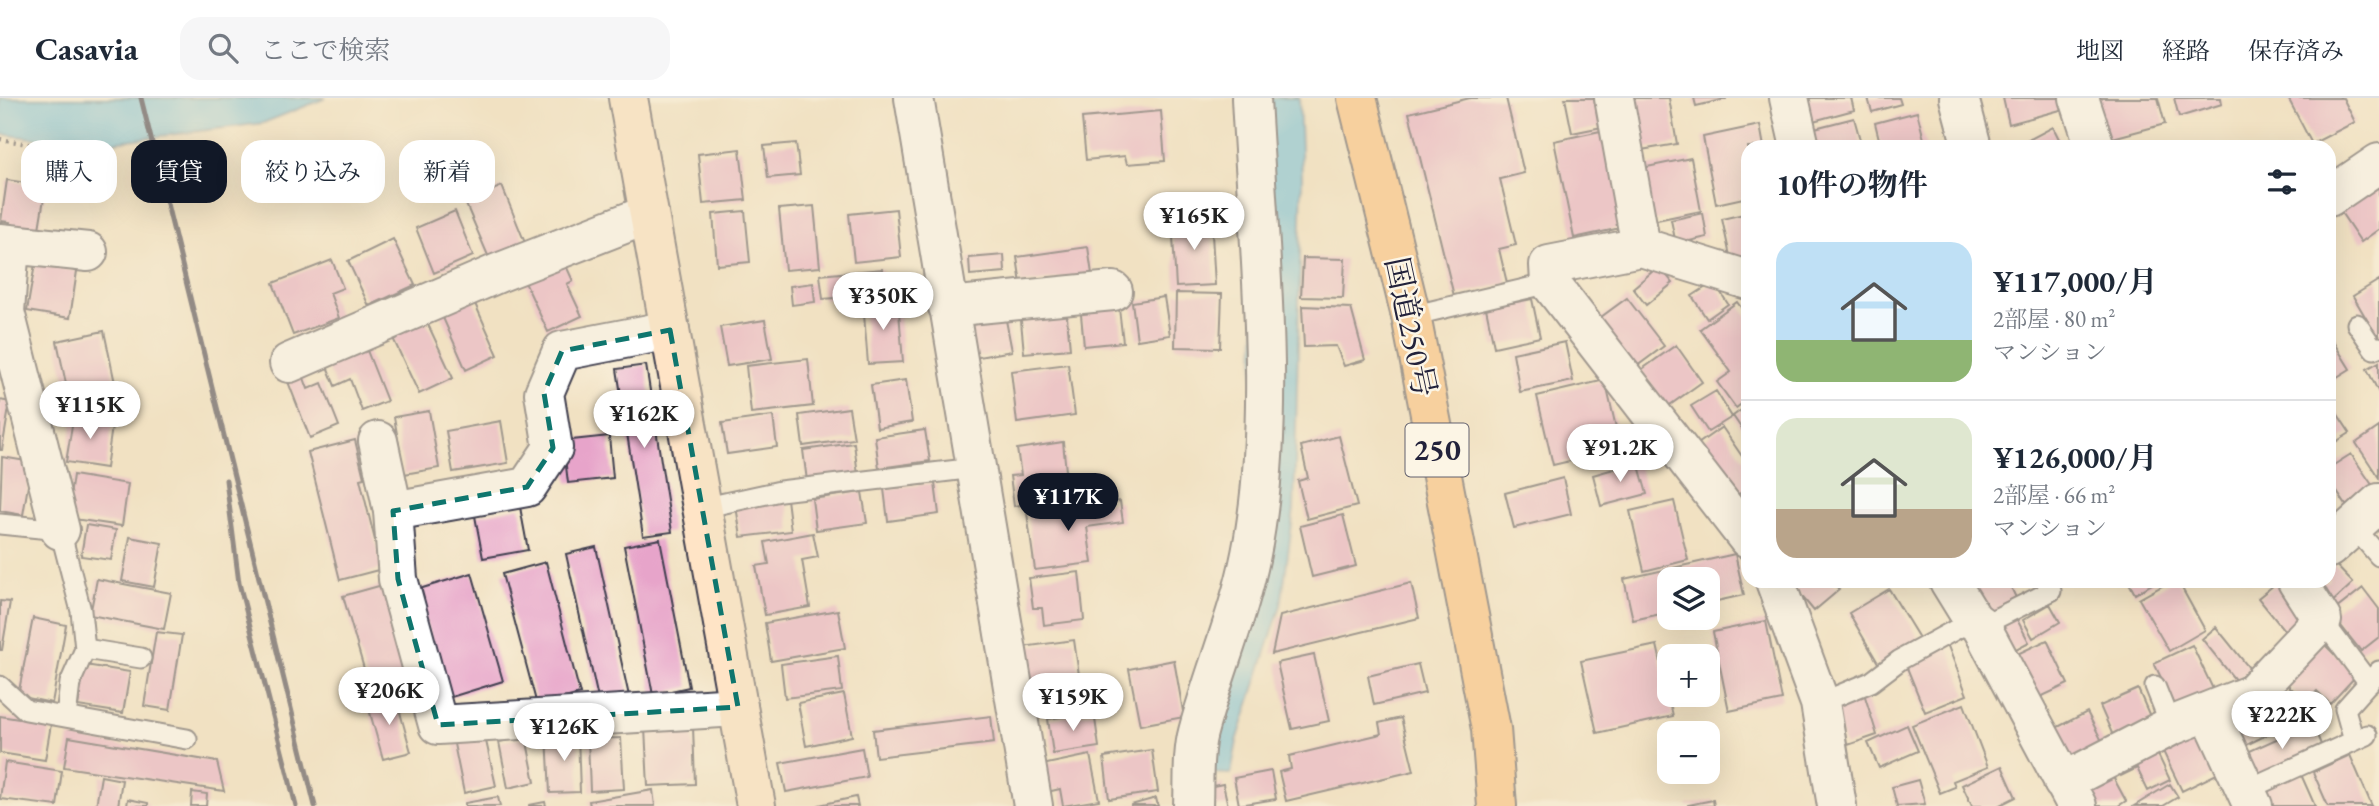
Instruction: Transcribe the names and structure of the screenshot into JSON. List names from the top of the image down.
{
  "streets": {
    "highway": ["国道250号", "250"]
  },
  "page": {
    "header": "Casavia",
    "search": "ここで検索",
    "nav": ["地図", "経路", "保存済み"],
    "chip": [
      "購入",
      "賃貸",
      "絞り込み",
      "新着"
    ],
    "heading": "10件の物件",
    "price": [
      "¥165K",
      "¥350K",
      "¥115K",
      "¥162K",
      "¥91.2K",
      "¥117K",
      "¥206K",
      "¥159K",
      "¥222K",
      "¥126K"
    ],
    "list": [
      {
        "name": "¥117,000/月",
        "note": "2部屋 · 80 m² · マンション"
      },
      {
        "name": "¥126,000/月",
        "note": "2部屋 · 66 m² · マンション"
      }
    ],
    "map_buttons": ["+", "−"]
  }
}
